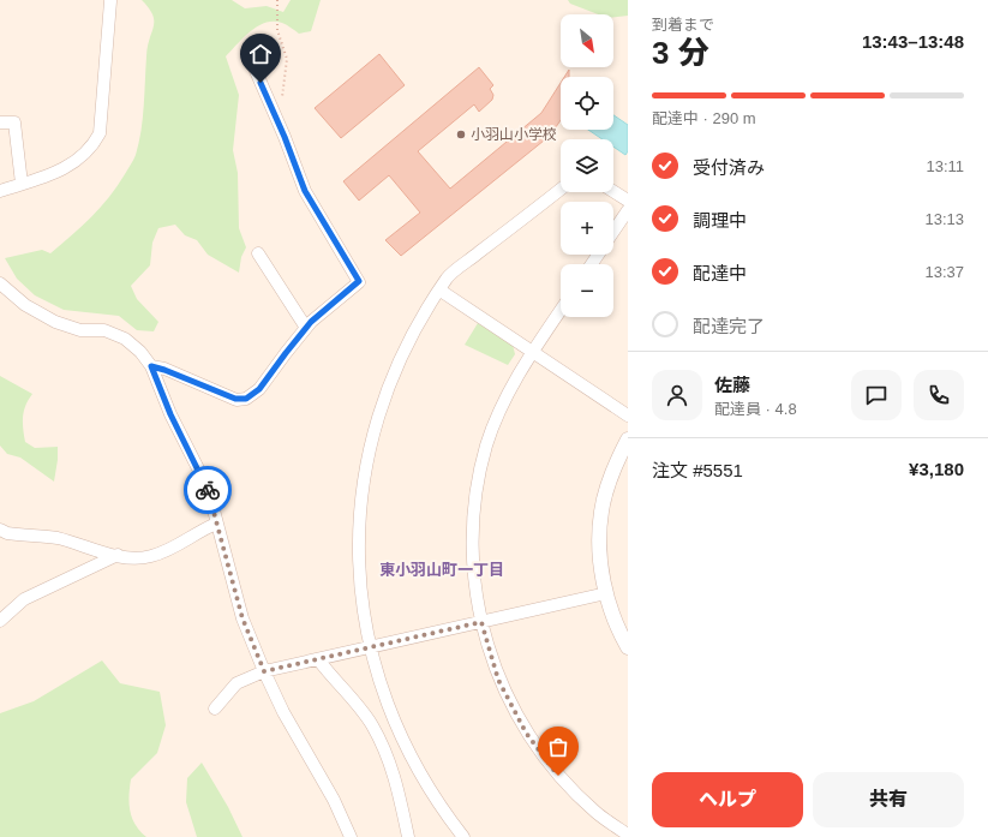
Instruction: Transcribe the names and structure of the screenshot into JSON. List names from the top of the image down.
{
  "districts": ["東小羽山町一丁目"],
  "places": ["小羽山小学校"],
  "north": "bottom right",
  "page": {
    "heading": ["3 分", "到着まで", "13:43–13:48"],
    "panel": [
      "佐藤",
      "配達員 · 4.8",
      "注文 #5551",
      "¥3,180"
    ],
    "map_buttons": ["+", "−"],
    "bar": "配達中 · 290 m",
    "list": [
      ["受付済み", "13:11"],
      ["調理中", "13:13"],
      ["配達中", "13:37"],
      "配達完了"
    ],
    "buttons": ["ヘルプ", "共有"]
  }
}
